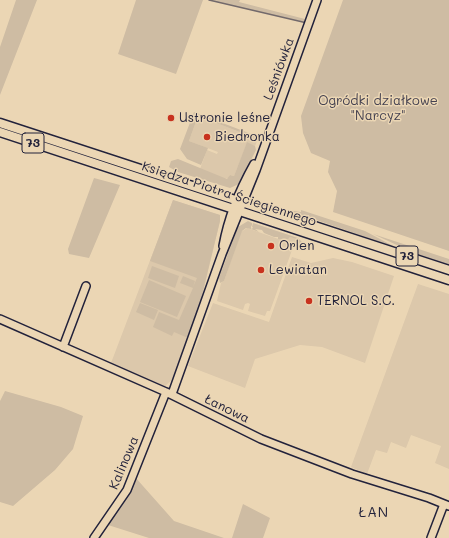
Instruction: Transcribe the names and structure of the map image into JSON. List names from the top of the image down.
{
  "streets": {
    "main road": ["73", "Księdza Piotra Ściegiennego"],
    "street": ["Leśniówka", "Łanowa", "Kalinowa"]
  },
  "crossings": [
    ["Leśniówka", "Księdza Piotra Ściegiennego"],
    ["Leśniówka", "Kalinowa"],
    ["Księdza Piotra Ściegiennego", "Kalinowa"],
    ["Łanowa", "Kalinowa"]
  ],
  "districts": ["ŁAN"],
  "parks": ["Ogródki działkowe \"Narcyz\""],
  "places": [
    "Ustronie leśne",
    "Biedronka",
    "Orlen",
    "Lewiatan",
    "TERNOL S.C."
  ]
}
